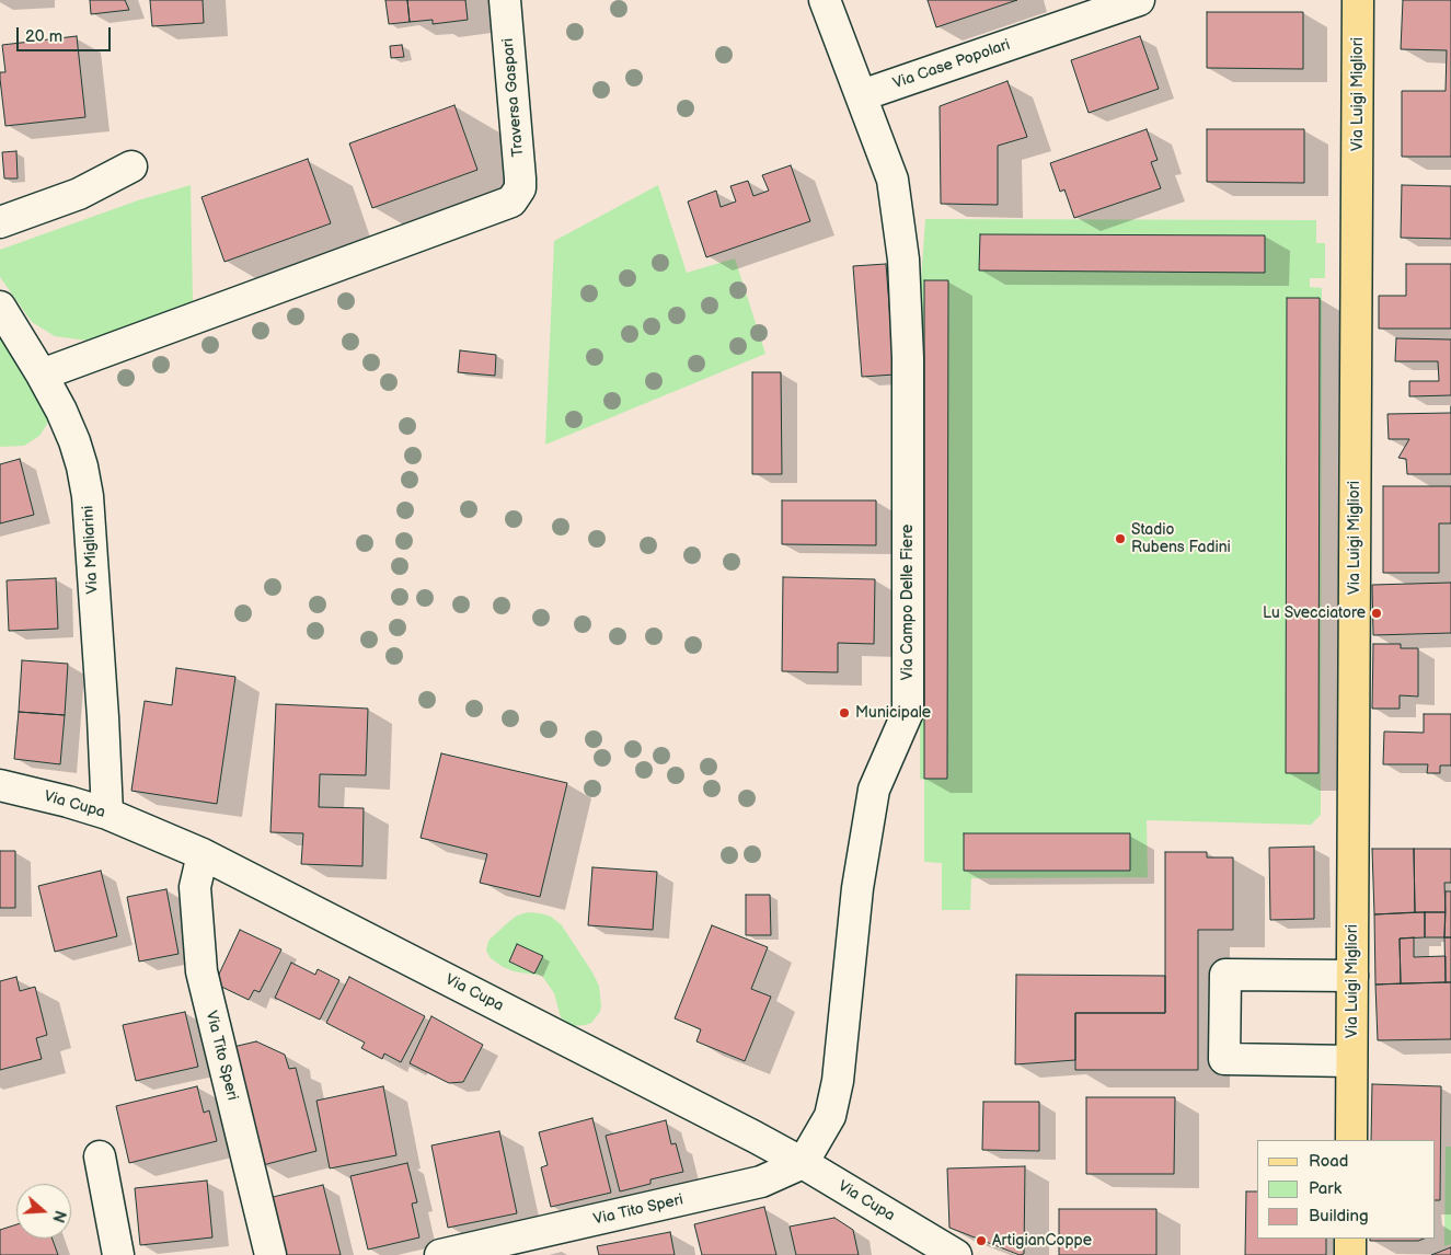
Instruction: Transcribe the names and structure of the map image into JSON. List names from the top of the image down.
{
  "streets": {
    "main road": ["Via Luigi Migliori"],
    "street": [
      "Via Case Popolari",
      "Traversa Gaspari",
      "Via Migliarini",
      "Via Campo Delle Fiere",
      "Via Cupa",
      "Via Tito Speri"
    ]
  },
  "crossings": [
    ["Via Case Popolari", "Via Campo Delle Fiere"],
    ["Traversa Gaspari", "Via Migliarini"],
    ["Via Migliarini", "Via Cupa"],
    ["Via Campo Delle Fiere", "Via Cupa"],
    ["Via Campo Delle Fiere", "Via Tito Speri"],
    ["Via Cupa", "Via Tito Speri"]
  ],
  "places": [
    "Stadio Rubens Fadini",
    "Lu Svecciatore",
    "Municipale",
    "ArtigianCoppe"
  ],
  "legend": ["Road", "Park", "Building"],
  "scale_bar": "20 m",
  "north": "right"
}
